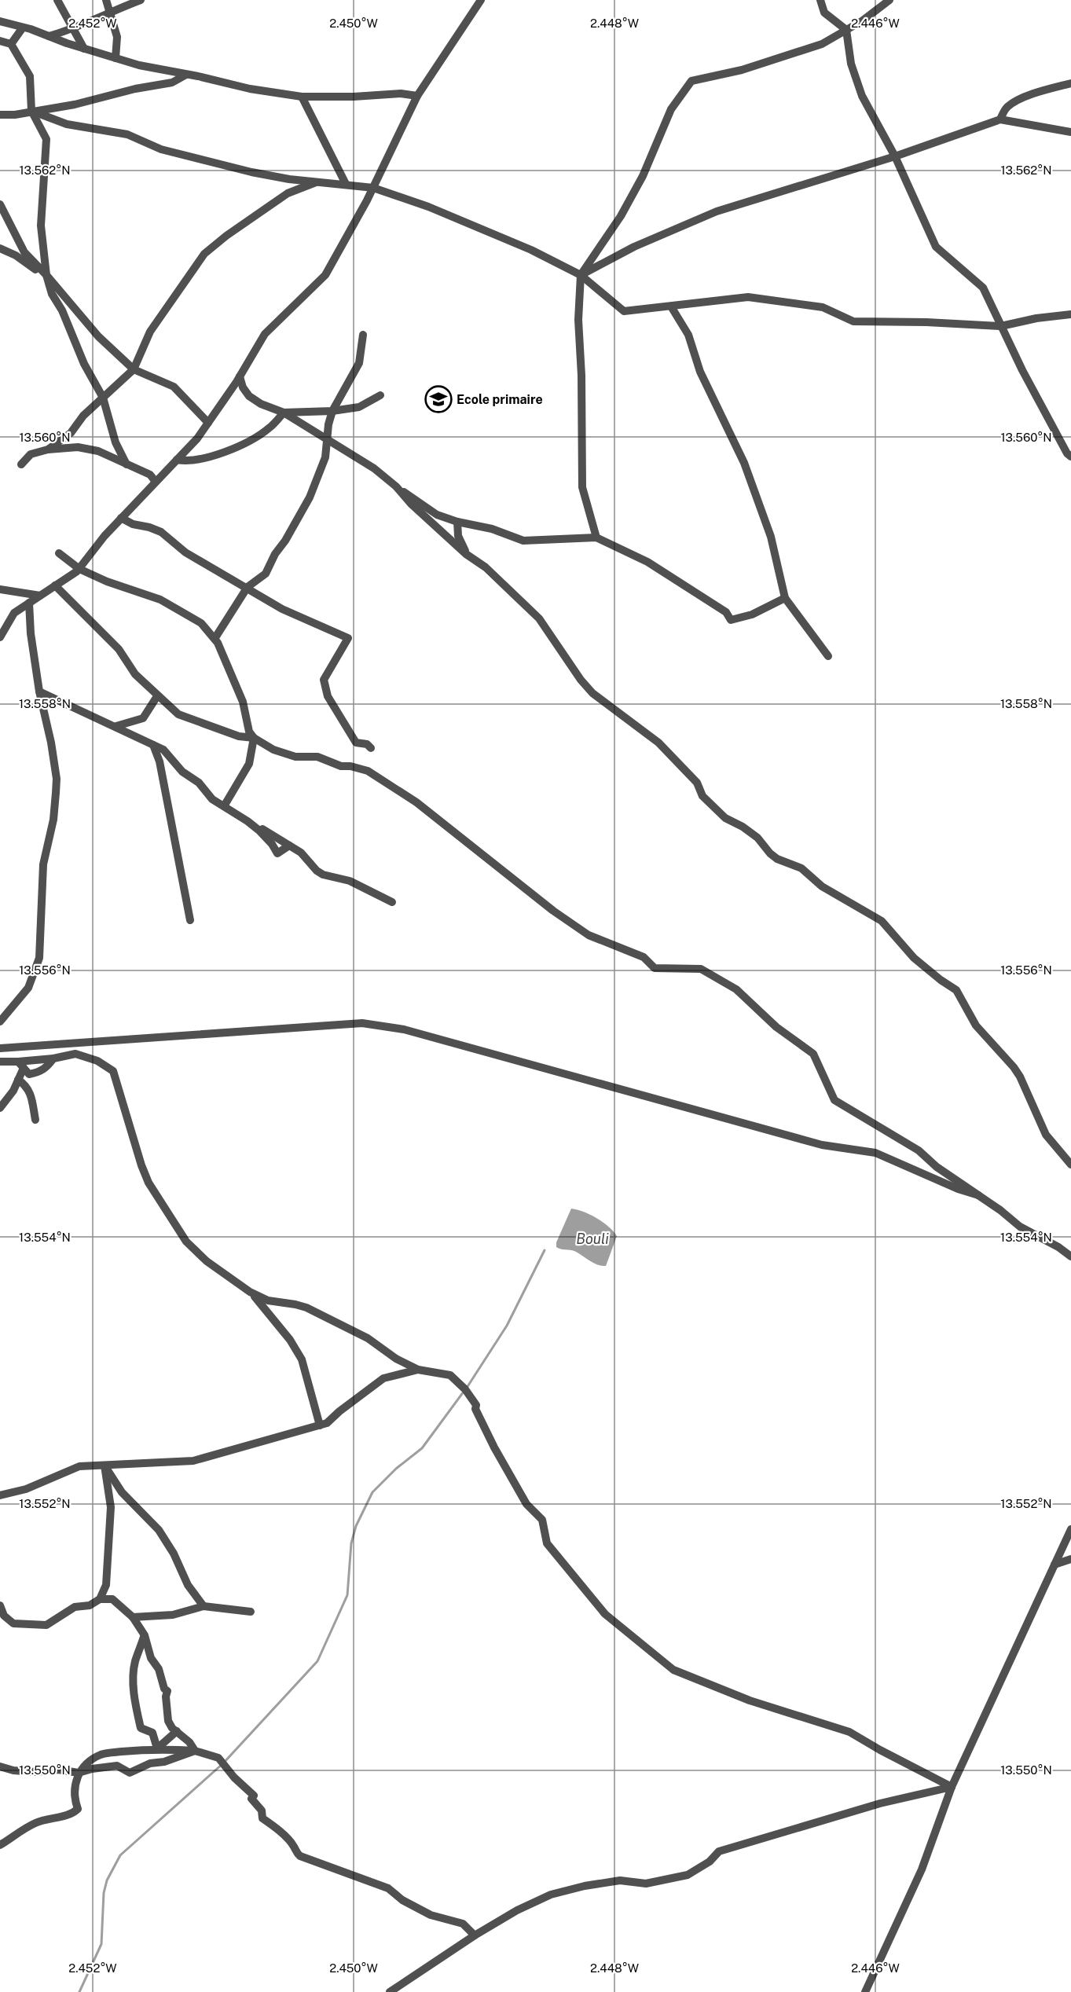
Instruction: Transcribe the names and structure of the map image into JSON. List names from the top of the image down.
{
  "water": ["Bouli"],
  "places": {
    "school or university": ["Ecole primaire"]
  },
  "coordinates": [
    "2.452°W",
    "2.450°W",
    "2.448°W",
    "2.446°W",
    "13.562°N",
    "13.560°N",
    "13.558°N",
    "13.556°N",
    "13.554°N",
    "13.552°N",
    "13.550°N"
  ]
}
